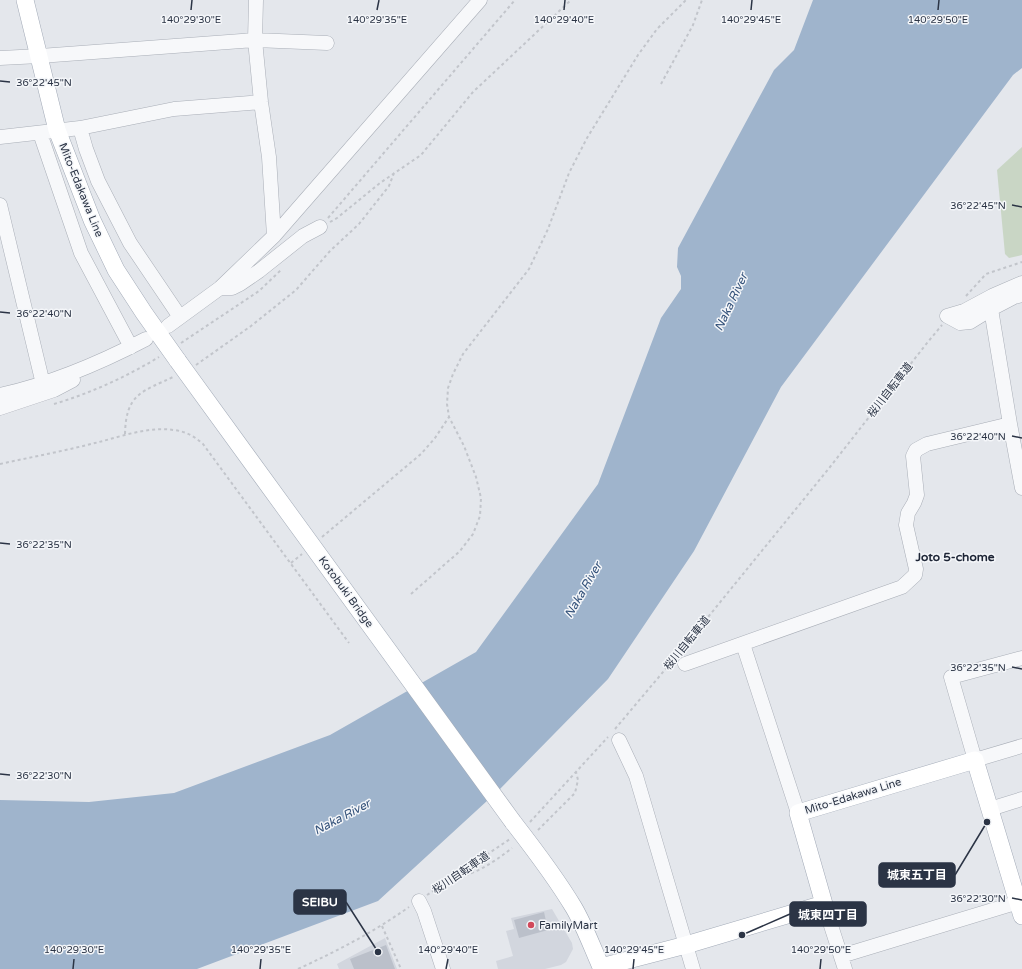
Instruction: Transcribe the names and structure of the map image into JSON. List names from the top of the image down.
{
  "streets": {
    "main road": ["Mito-Edakawa Line", "Kotobuki Bridge"],
    "path": ["桜川自転車道"]
  },
  "crossings": [
    ["Mito-Edakawa Line", "Kotobuki Bridge"],
    ["桜川自転車道", "Kotobuki Bridge"]
  ],
  "districts": ["Joto 5-chome"],
  "water": ["Naka River"],
  "places": [
    "城東五丁目",
    "FamilyMart",
    "城東四丁目",
    "SEIBU"
  ],
  "coordinates": [
    "140°29'30\"E",
    "140°29'35\"E",
    "140°29'40\"E",
    "140°29'45\"E",
    "140°29'50\"E",
    "36°22'45\"N",
    "36°22'40\"N",
    "36°22'35\"N",
    "36°22'30\"N"
  ]
}
